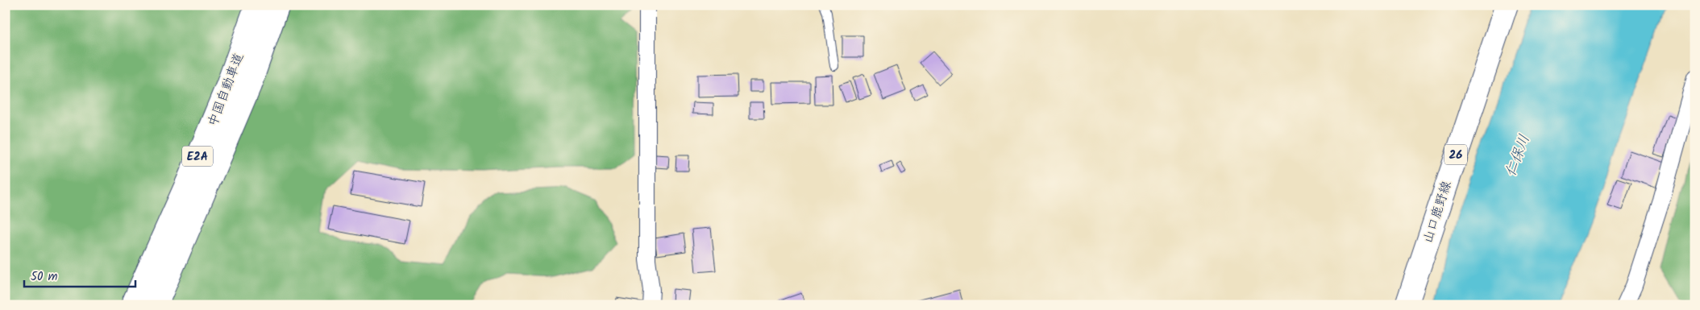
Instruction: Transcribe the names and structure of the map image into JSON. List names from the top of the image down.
{
  "streets": {
    "main road": [
      "中国自動車道",
      "26",
      "E2A",
      "山口鹿野線"
    ]
  },
  "water": ["仁保川"],
  "scale_bar": "50 m"
}
